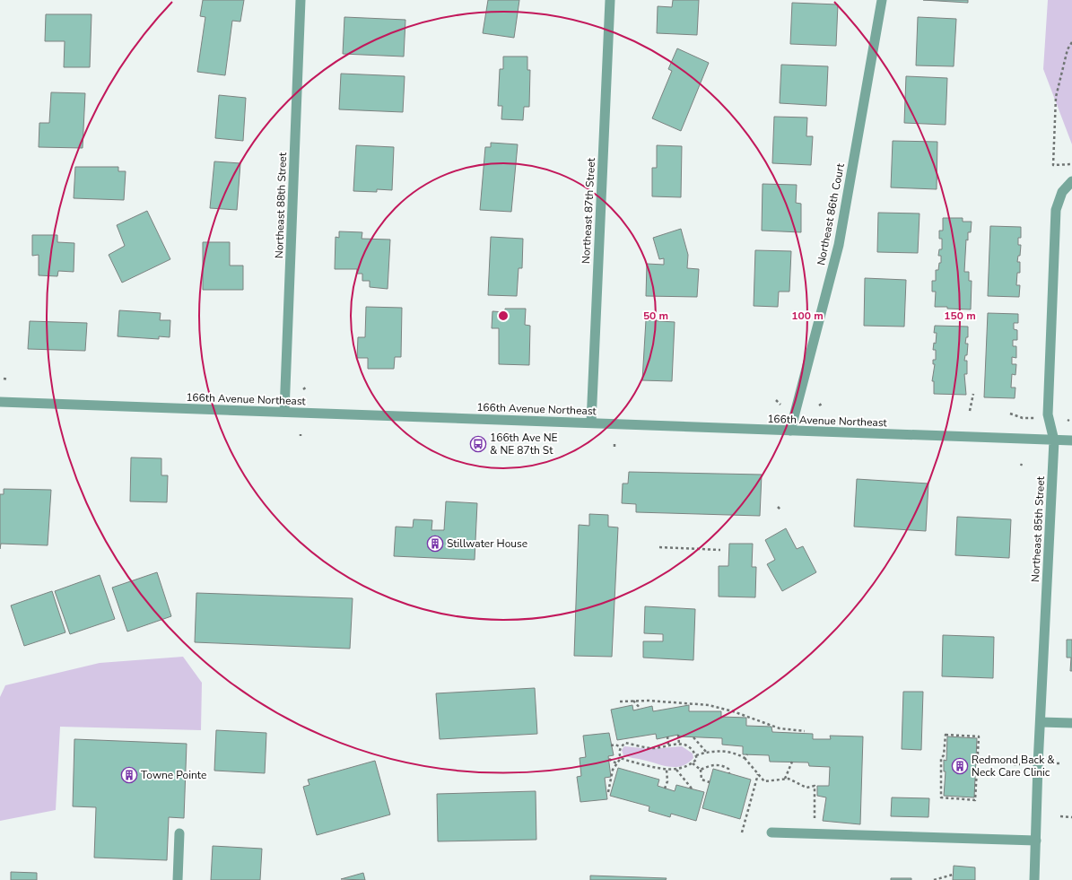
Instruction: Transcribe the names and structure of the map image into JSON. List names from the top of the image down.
{
  "streets": {
    "street": [
      "Northeast 88th Street",
      "Northeast 87th Street",
      "Northeast 86th Court",
      "166th Avenue Northeast",
      "Northeast 85th Street"
    ]
  },
  "crossings": [
    ["Northeast 88th Street", "166th Avenue Northeast"],
    ["Northeast 87th Street", "166th Avenue Northeast"],
    ["Northeast 86th Court", "166th Avenue Northeast"],
    ["166th Avenue Northeast", "Northeast 85th Street"]
  ],
  "places": {
    "bus stop": ["166th Ave NE & NE 87th St"],
    "building": ["Stillwater House", "Redmond Back & Neck Care Clinic", "Towne Pointe"]
  },
  "rings": ["50 m", "100 m", "150 m"]
}
